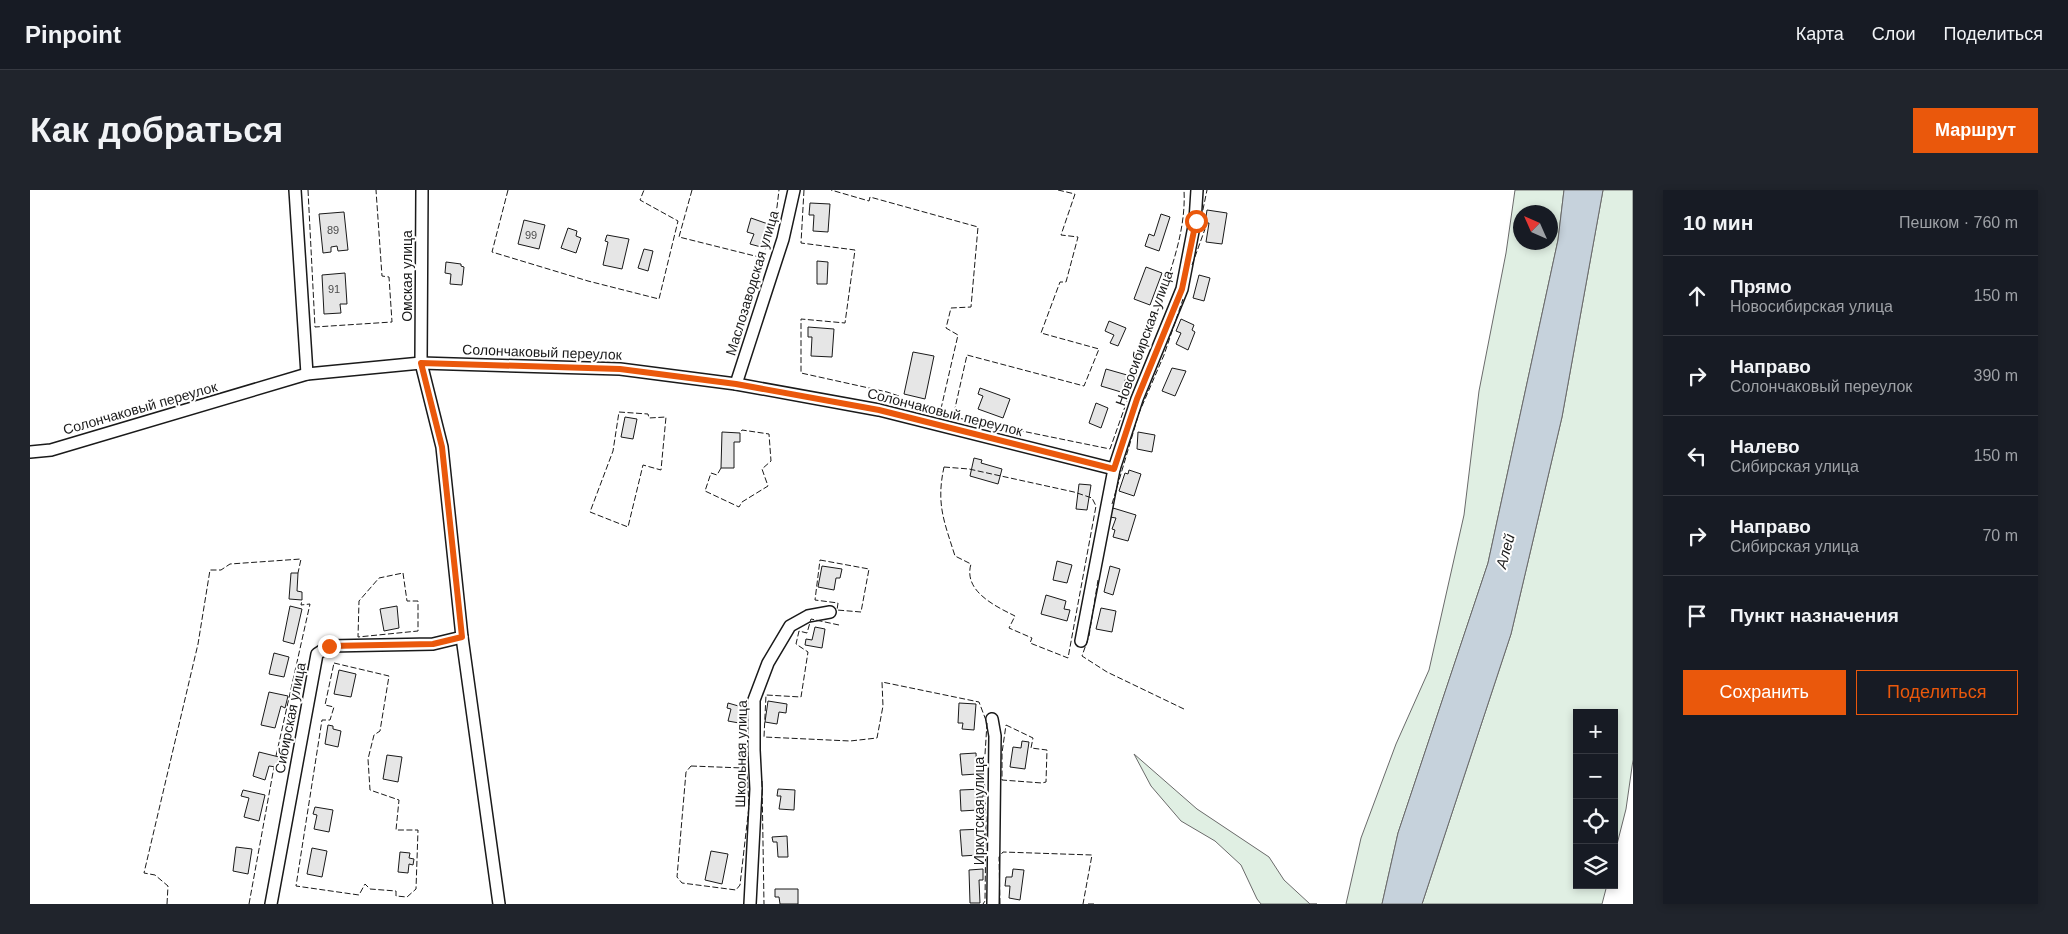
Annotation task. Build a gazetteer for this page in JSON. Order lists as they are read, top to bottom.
{
  "streets": {
    "street": [
      "Омская улица",
      "Маслозаводская улица",
      "Новосибирская улица",
      "Солончаковый переулок",
      "Сибирская улица",
      "Школьная улица",
      "Иркутская улица"
    ]
  },
  "crossings": [
    ["Омская улица", "Солончаковый переулок"],
    ["Маслозаводская улица", "Солончаковый переулок"],
    ["Новосибирская улица", "Солончаковый переулок"]
  ],
  "water": ["Алей"],
  "house_numbers": ["89", "99", "91"],
  "north": "top left",
  "page": {
    "header": "Pinpoint",
    "nav": ["Карта", "Слои", "Поделиться"],
    "buttons": [
      "Маршрут",
      ["Сохранить", "Поделиться"]
    ],
    "title": "Как добраться",
    "heading": ["10 мин", "Пешком · 760 m"],
    "list": [
      ["Прямо", "Новосибирская улица", "150 m"],
      ["Направо", "Солончаковый переулок", "390 m"],
      ["Налево", "Сибирская улица", "150 m"],
      ["Направо", "Сибирская улица", "70 m"],
      "Пункт назначения"
    ],
    "map_buttons": ["+", "−"]
  }
}
